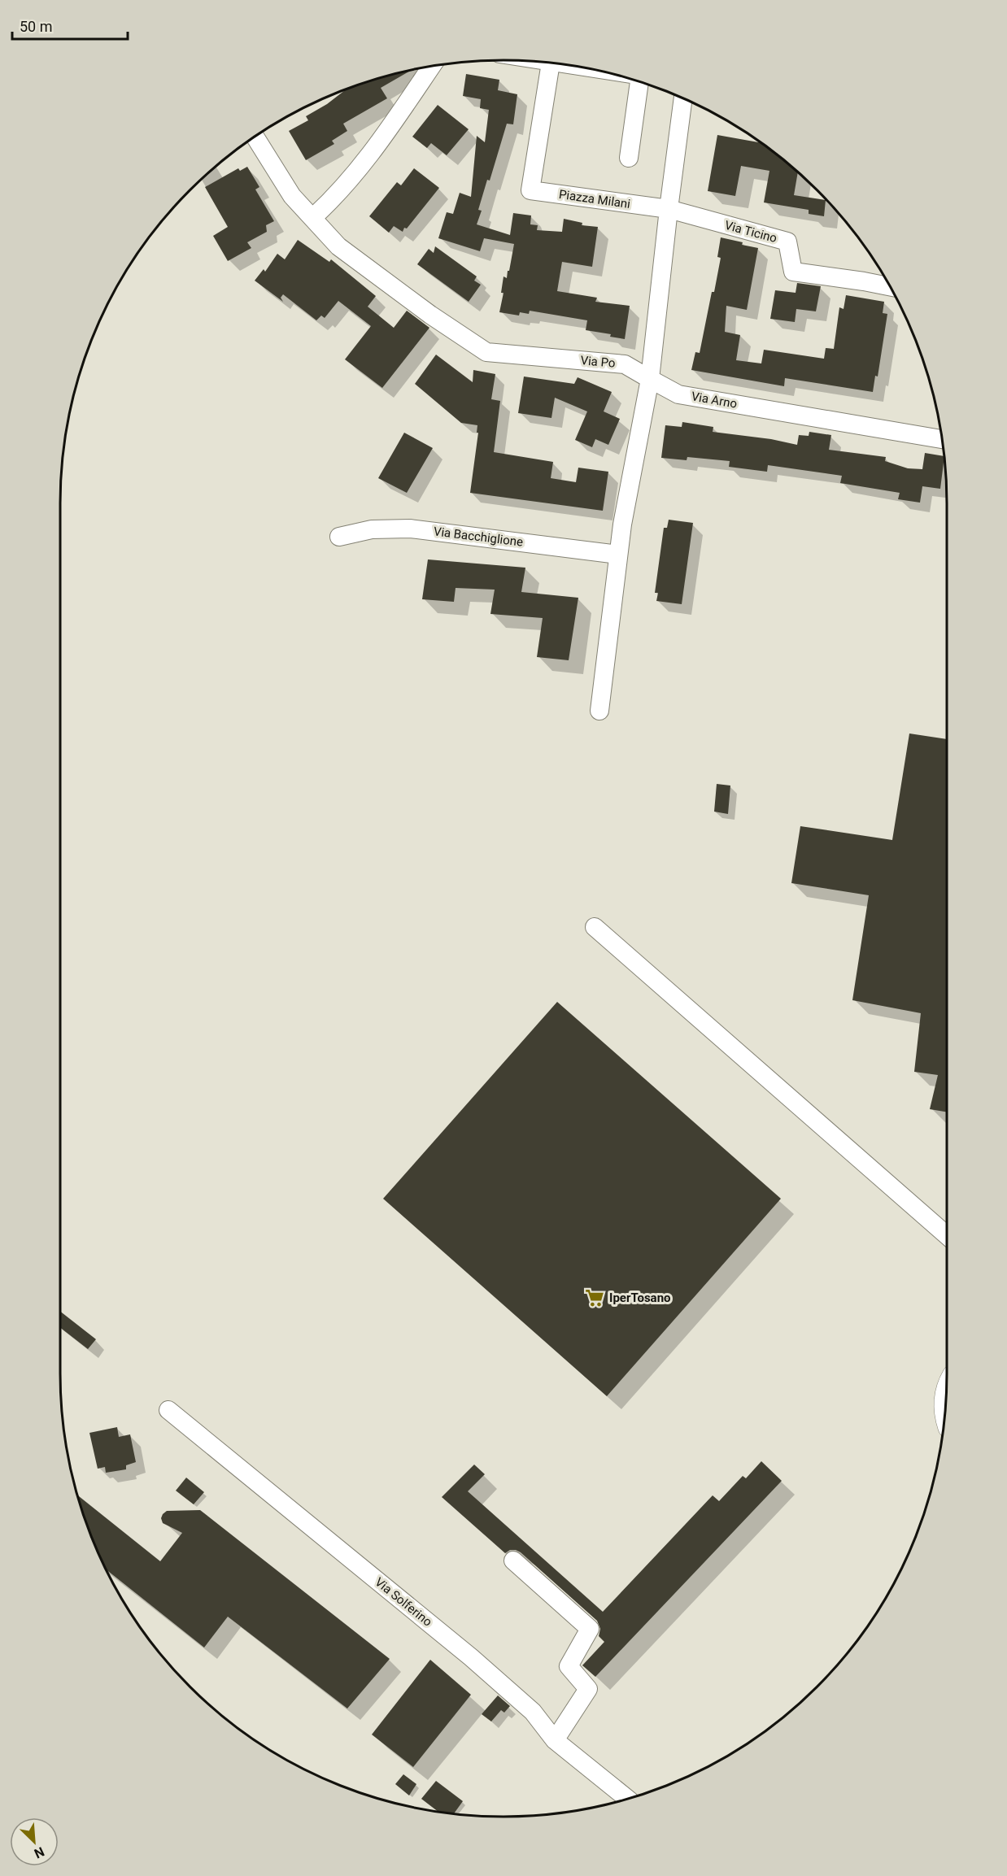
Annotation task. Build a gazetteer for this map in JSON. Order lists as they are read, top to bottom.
{
  "streets": {
    "street": [
      "Piazza Milani",
      "Via Ticino",
      "Via Po",
      "Via Arno",
      "Via Bacchiglione",
      "Via Solferino"
    ]
  },
  "crossings": [
    ["Piazza Milani", "Via Ticino"],
    ["Via Po", "Via Arno"]
  ],
  "places": {
    "supermarket": ["IperTosano"]
  },
  "scale_bar": "50 m",
  "north": "bottom right"
}
